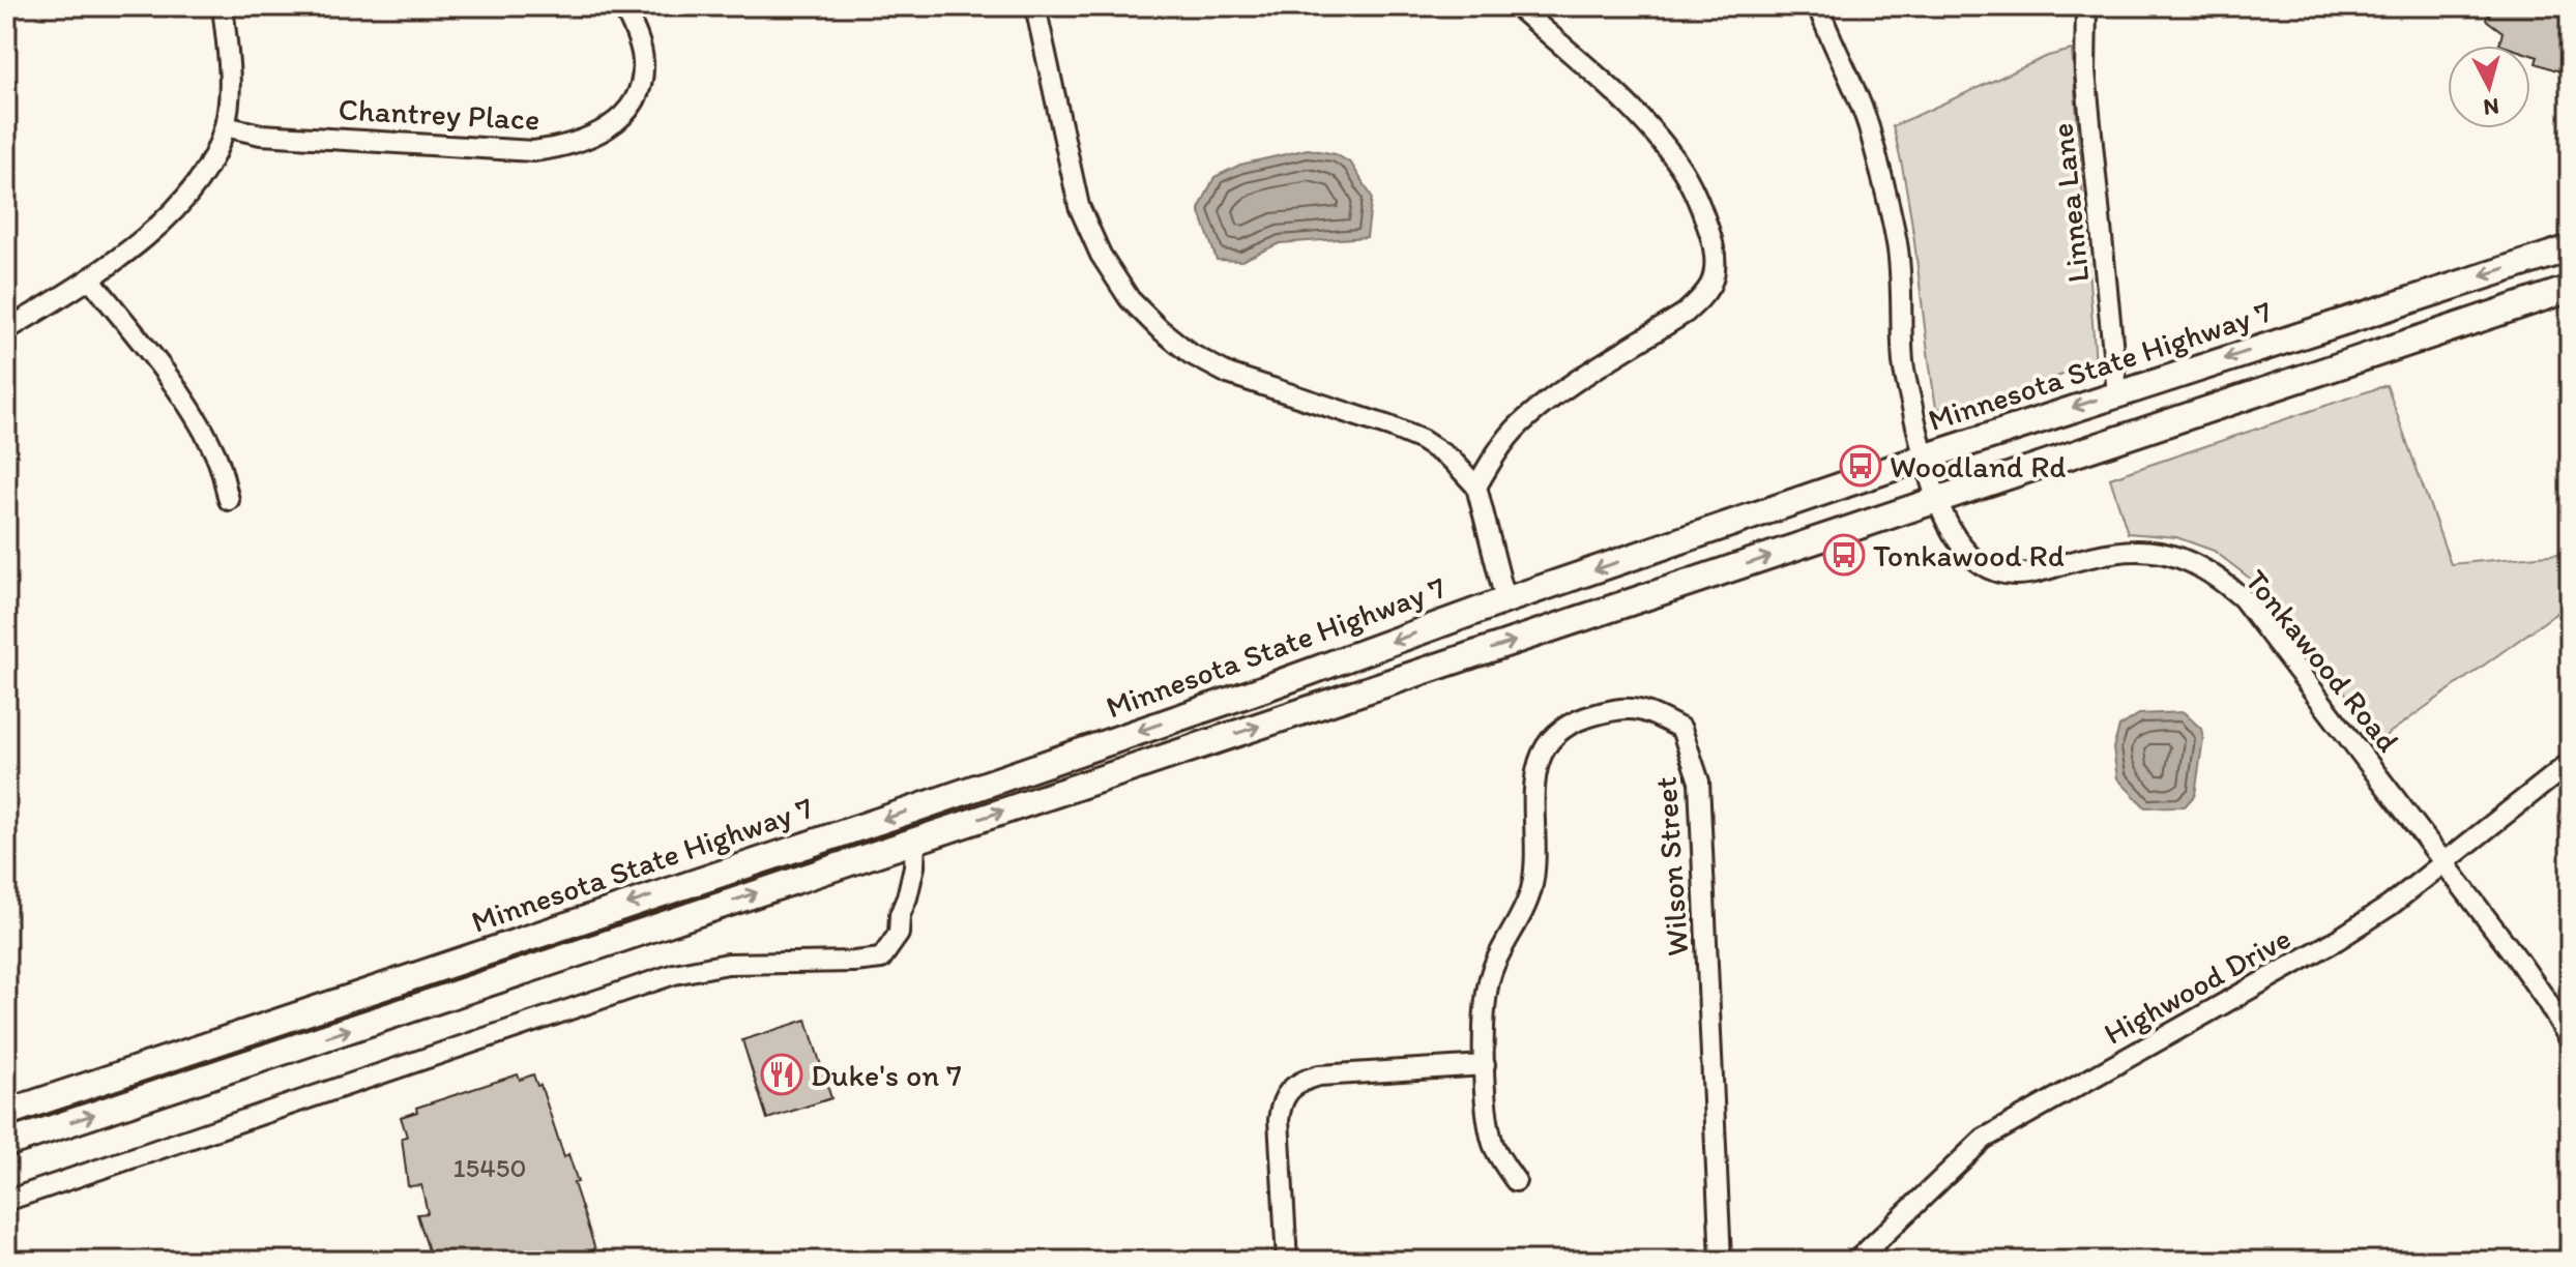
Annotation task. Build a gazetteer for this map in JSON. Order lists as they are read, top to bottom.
{
  "streets": {
    "main road": ["Minnesota State Highway 7"],
    "street": [
      "Chantrey Place",
      "Linnea Lane",
      "Tonkawood Road",
      "Wilson Street",
      "Highwood Drive"
    ]
  },
  "crossings": [
    ["Linnea Lane", "Minnesota State Highway 7"],
    ["Minnesota State Highway 7", "Tonkawood Road"],
    ["Tonkawood Road", "Highwood Drive"]
  ],
  "places": {
    "bus stop": ["Woodland Rd", "Tonkawood Rd"],
    "restaurant": ["Duke's on 7"]
  },
  "house_numbers": ["15450"],
  "north": "bottom"
}
